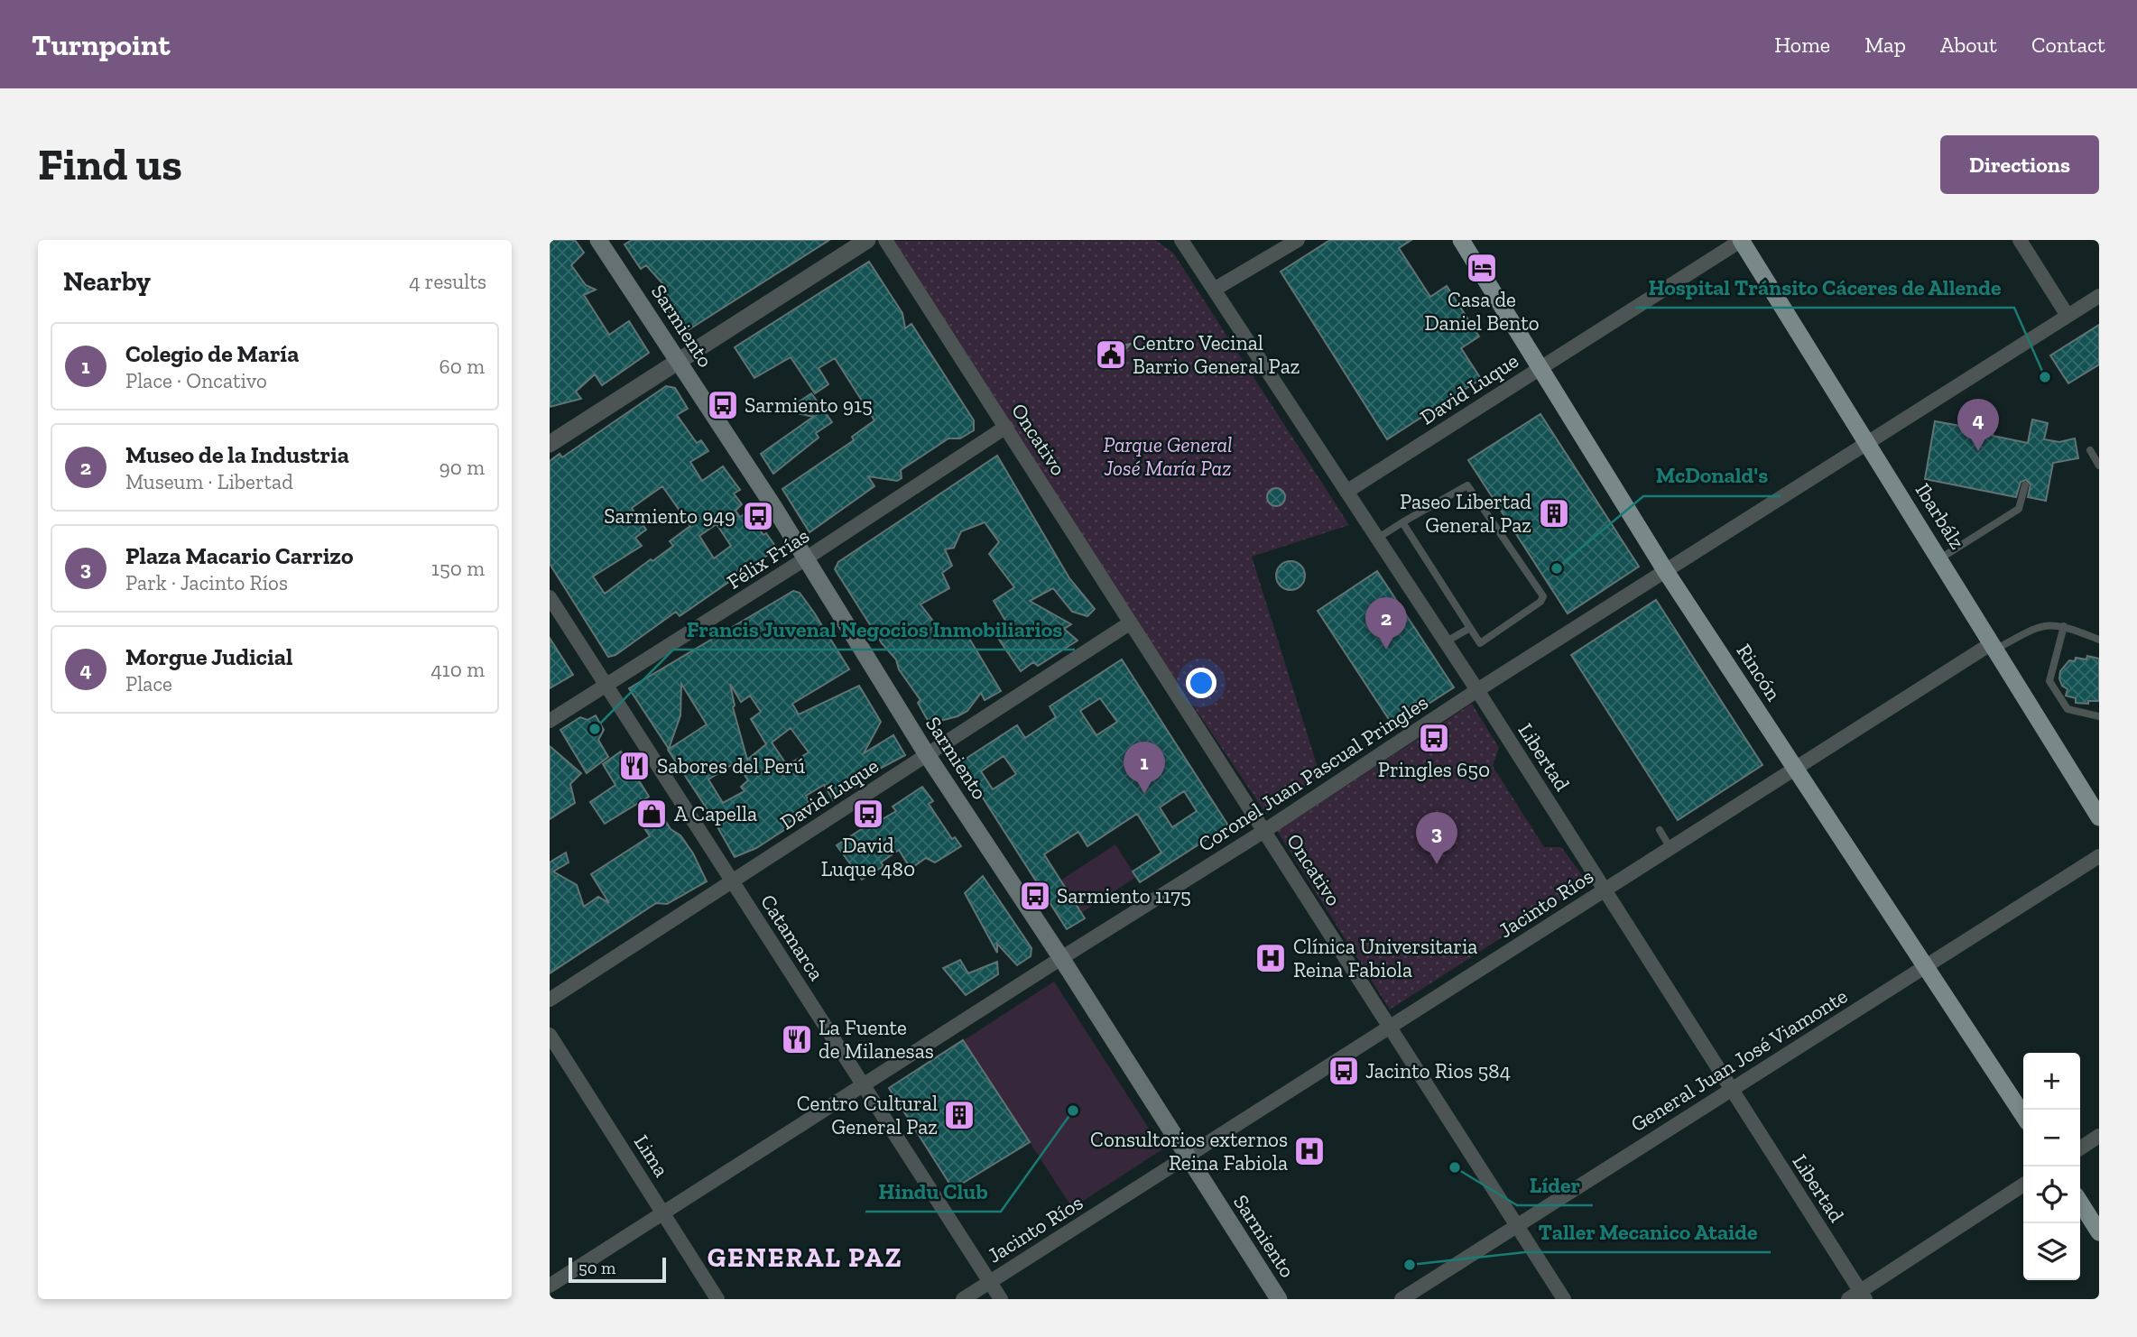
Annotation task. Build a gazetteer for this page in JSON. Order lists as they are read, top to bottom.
{
  "streets": {
    "main road": ["Sarmiento", "Ibarbálz", "Rincón"],
    "street": [
      "David Luque",
      "Oncativo",
      "Félix Frías",
      "Libertad",
      "Coronel Juan Pascual Pringles",
      "Jacinto Ríos",
      "Catamarca",
      "General Juan José Viamonte",
      "Lima"
    ]
  },
  "crossings": [
    ["Sarmiento", "David Luque"],
    ["Sarmiento", "Félix Frías"],
    ["Sarmiento", "Coronel Juan Pascual Pringles"],
    ["Sarmiento", "Jacinto Ríos"],
    ["David Luque", "Oncativo"],
    ["David Luque", "Ibarbálz"],
    ["David Luque", "Rincón"],
    ["David Luque", "Libertad"],
    ["David Luque", "Catamarca"],
    ["Oncativo", "Félix Frías"],
    ["Oncativo", "Coronel Juan Pascual Pringles"],
    ["Oncativo", "Jacinto Ríos"],
    ["Oncativo", "General Juan José Viamonte"],
    ["Ibarbálz", "Coronel Juan Pascual Pringles"],
    ["Ibarbálz", "Jacinto Ríos"],
    ["Félix Frías", "Catamarca"],
    ["Rincón", "Coronel Juan Pascual Pringles"],
    ["Rincón", "Jacinto Ríos"],
    ["Rincón", "General Juan José Viamonte"],
    ["Libertad", "Coronel Juan Pascual Pringles"],
    ["Libertad", "Jacinto Ríos"],
    ["Libertad", "General Juan José Viamonte"],
    ["Coronel Juan Pascual Pringles", "Catamarca"],
    ["Coronel Juan Pascual Pringles", "Lima"],
    ["Jacinto Ríos", "Catamarca"]
  ],
  "districts": ["GENERAL PAZ"],
  "parks": ["Parque General José María Paz"],
  "places": {
    "hotel": ["Casa de Daniel Bento"],
    "public building": ["Centro Vecinal Barrio General Paz"],
    "other": [
      "Hospital Tránsito Cáceres de Allende",
      "McDonald's",
      "Francis Juvenal Negocios Inmobiliarios",
      "Hindu Club",
      "Líder",
      "Taller Mecanico Ataide"
    ],
    "bus stop": [
      "Sarmiento 915",
      "Sarmiento 949",
      "Pringles 650",
      "David Luque 480",
      "Sarmiento 1175",
      "Jacinto Rios 584"
    ],
    "building": ["Paseo Libertad General Paz", "Centro Cultural General Paz"],
    "restaurant": ["Sabores del Perú", "La Fuente de Milanesas"],
    "shop": ["A Capella"],
    "hospital": ["Clínica Universitaria Reina Fabiola", "Consultorios externos Reina Fabiola"]
  },
  "scale_bar": "50 m",
  "page": {
    "header": "Turnpoint",
    "nav": [
      "Home",
      "Map",
      "About",
      "Contact"
    ],
    "buttons": "Directions",
    "title": "Find us",
    "heading": ["Nearby", "4 results"],
    "list": [
      {
        "mark": "1",
        "name": "Colegio de María",
        "note": "Place · Oncativo",
        "value": "60 m"
      },
      {
        "mark": "2",
        "name": "Museo de la Industria",
        "note": "Museum · Libertad",
        "value": "90 m"
      },
      {
        "mark": "3",
        "name": "Plaza Macario Carrizo",
        "note": "Park · Jacinto Ríos",
        "value": "150 m"
      },
      {
        "mark": "4",
        "name": "Morgue Judicial",
        "note": "Place",
        "value": "410 m"
      }
    ],
    "pins": [
      "4",
      "2",
      "1",
      "3"
    ],
    "map_buttons": ["+", "−"],
    "scale": "50 m"
  }
}
